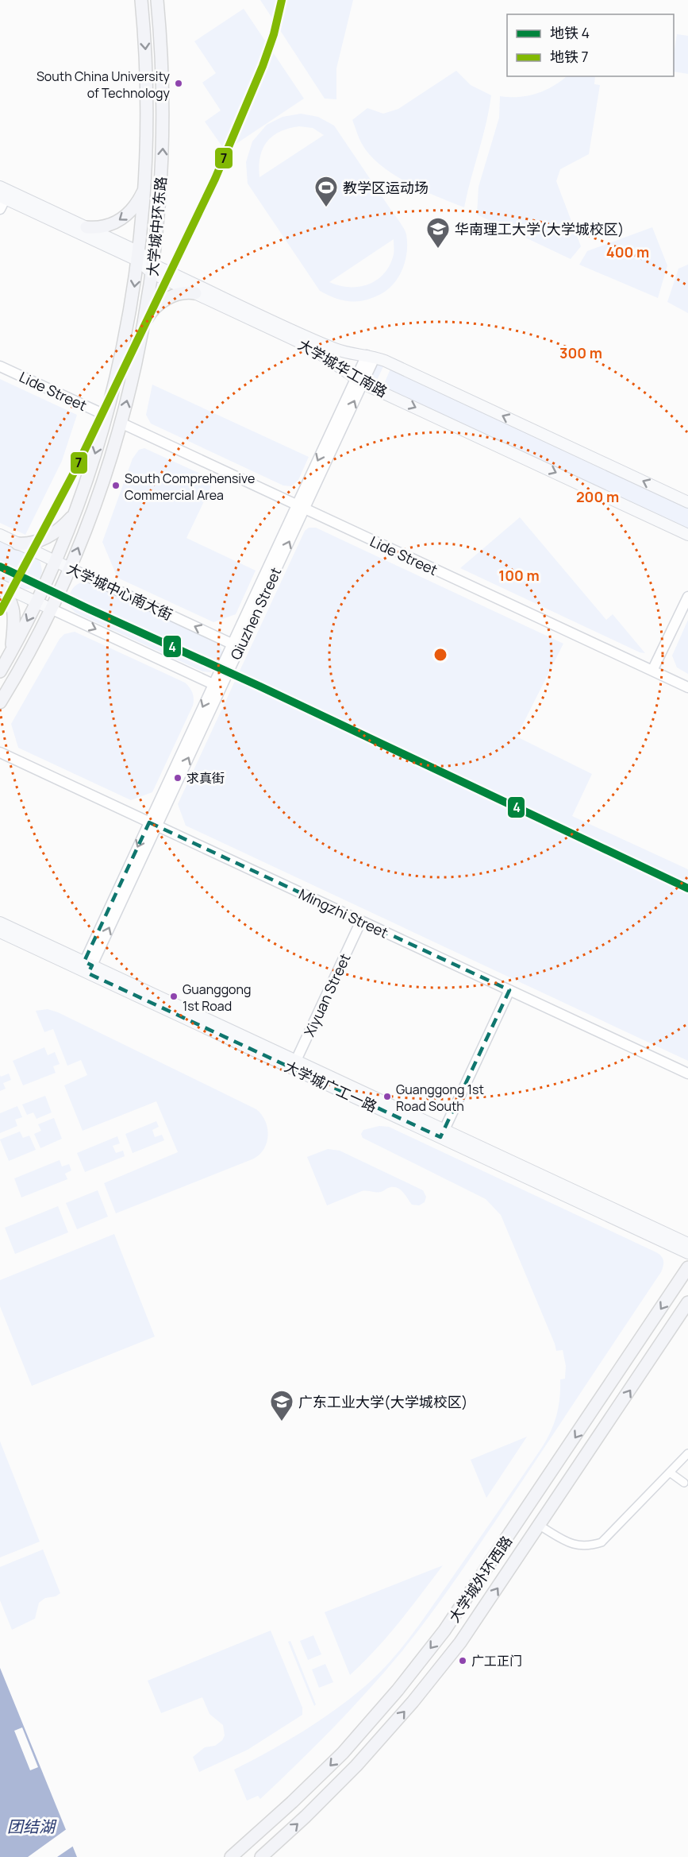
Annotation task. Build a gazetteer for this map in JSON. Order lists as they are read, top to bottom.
{
  "streets": {
    "main road": [
      "大学城中环东路",
      "大学城华工南路",
      "大学城中心南大街",
      "大学城广工一路",
      "大学城外环西路"
    ],
    "street": [
      "Lide Street",
      "Qiuzhen Street",
      "Mingzhi Street",
      "Xiyuan Street"
    ]
  },
  "crossings": [
    ["大学城中环东路", "大学城华工南路"],
    ["大学城中环东路", "Lide Street"],
    ["大学城中环东路", "大学城中心南大街"],
    ["大学城华工南路", "Qiuzhen Street"],
    ["Lide Street", "Qiuzhen Street"],
    ["大学城中心南大街", "Qiuzhen Street"],
    ["Qiuzhen Street", "Mingzhi Street"],
    ["Qiuzhen Street", "大学城广工一路"],
    ["Mingzhi Street", "Xiyuan Street"],
    ["Xiyuan Street", "大学城广工一路"]
  ],
  "one_way": ["大学城中心南大街"],
  "water": ["团结湖"],
  "places": {
    "other": [
      "South China University of Technology",
      "South Comprehensive Commercial Area",
      "求真街",
      "Guanggong 1st Road",
      "Guanggong 1st Road South",
      "广工正门"
    ],
    "sports": ["教学区运动场"],
    "school or university": ["华南理工大学(大学城校区)", "广东工业大学(大学城校区)"]
  },
  "lines": ["metro line 7", "metro line 4"],
  "legend": ["地铁 4", "地铁 7"],
  "rings": [
    "400 m",
    "300 m",
    "200 m",
    "100 m"
  ]
}
